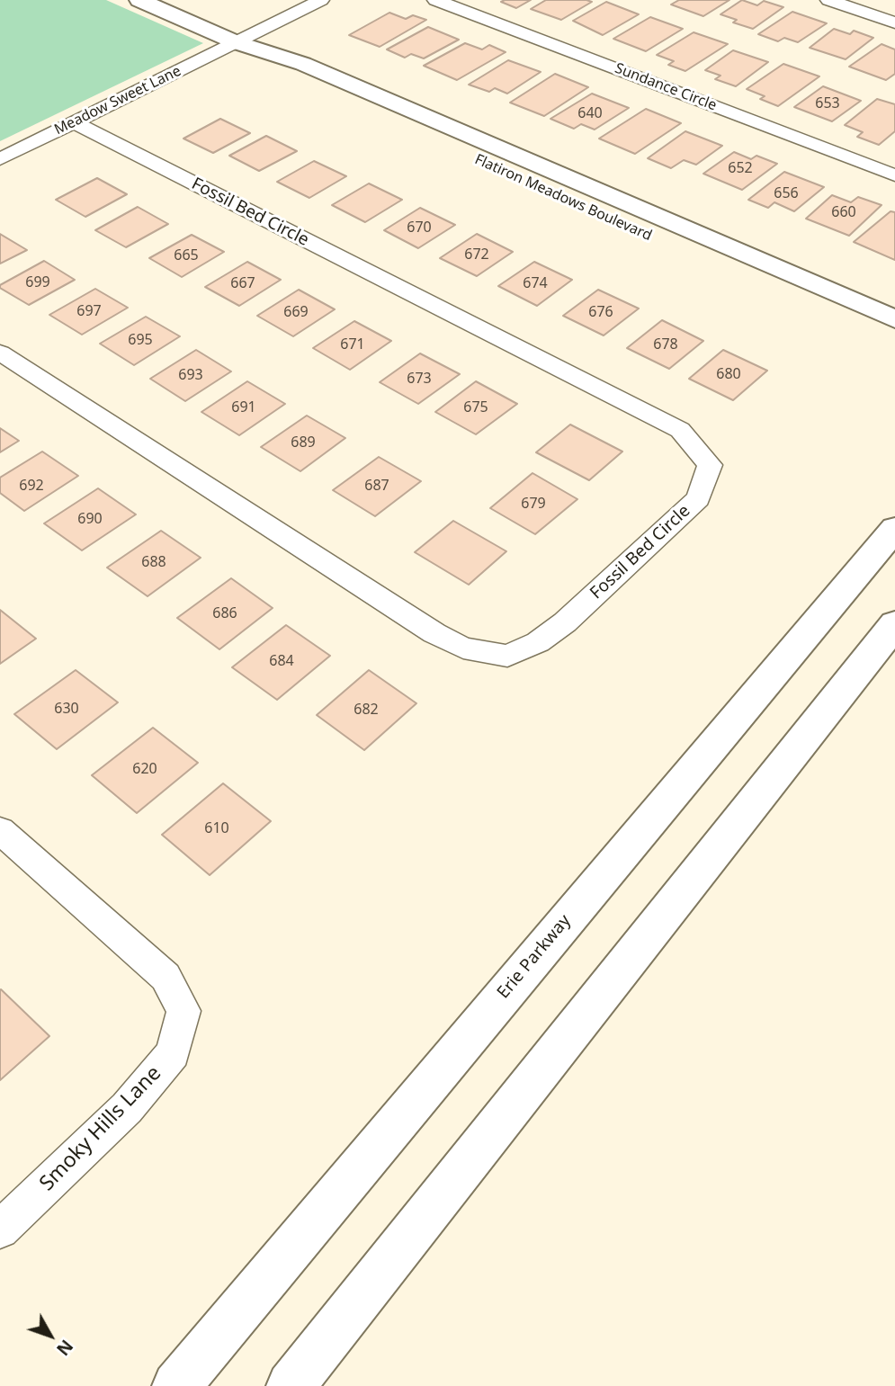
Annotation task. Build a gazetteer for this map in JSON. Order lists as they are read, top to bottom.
{
  "streets": {
    "main road": ["Flatiron Meadows Boulevard", "Erie Parkway"],
    "street": [
      "Sundance Circle",
      "Meadow Sweet Lane",
      "Fossil Bed Circle",
      "Smoky Hills Lane"
    ]
  },
  "crossings": [
    ["Meadow Sweet Lane", "Flatiron Meadows Boulevard"],
    ["Meadow Sweet Lane", "Fossil Bed Circle"]
  ],
  "house_numbers": [
    "653",
    "640",
    "652",
    "656",
    "660",
    "670",
    "672",
    "665",
    "699",
    "667",
    "674",
    "697",
    "669",
    "676",
    "695",
    "671",
    "678",
    "680",
    "693",
    "673",
    "691",
    "675",
    "689",
    "692",
    "687",
    "679",
    "690",
    "688",
    "686",
    "684",
    "630",
    "682",
    "620",
    "610"
  ],
  "north": "bottom right"
}
